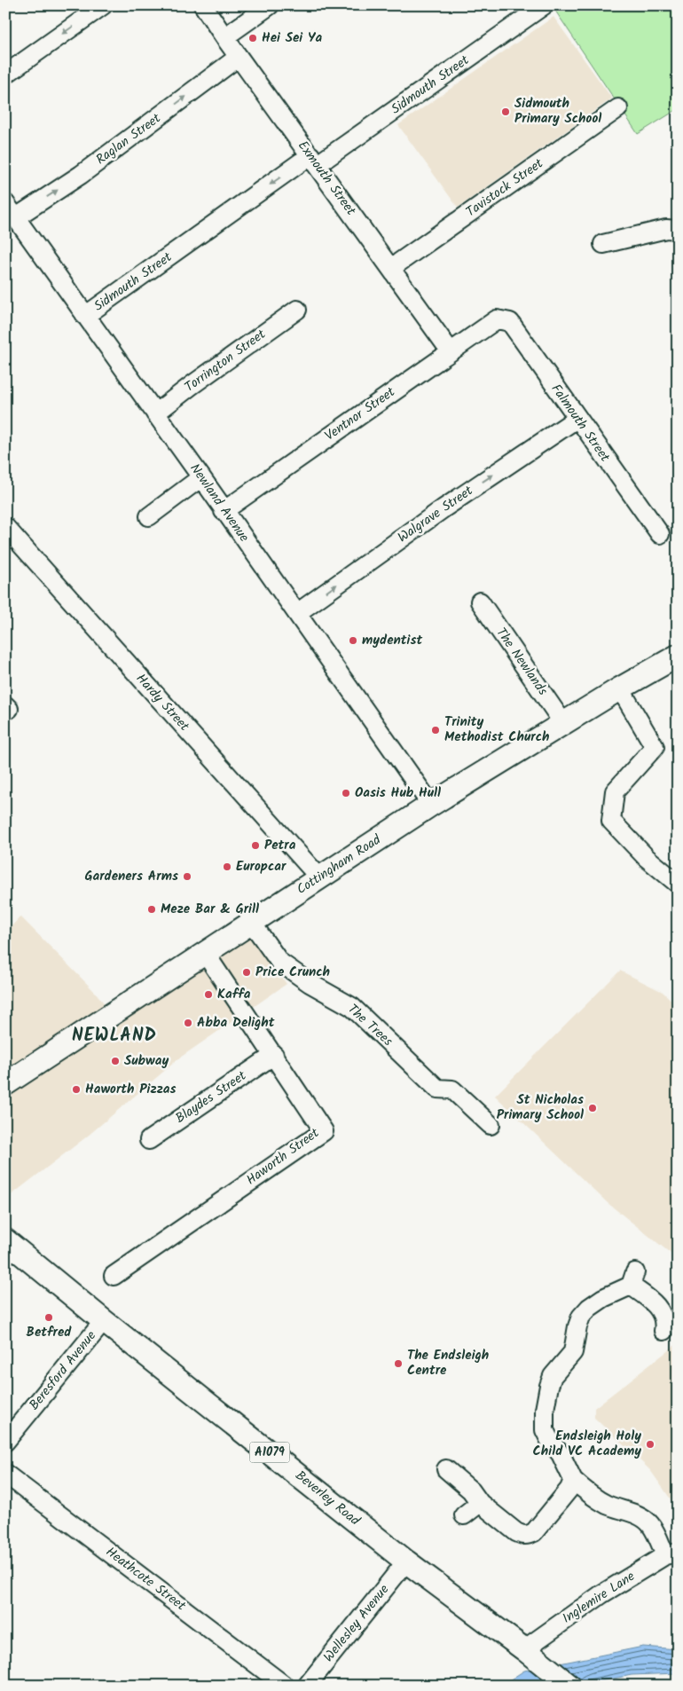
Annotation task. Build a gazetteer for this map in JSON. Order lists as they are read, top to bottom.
{
  "streets": {
    "main road": ["Cottingham Road", "A1079", "Beverley Road"],
    "street": [
      "Sidmouth Street",
      "Raglan Street",
      "Exmouth Street",
      "Tavistock Street",
      "Torrington Street",
      "Ventnor Street",
      "Falmouth Street",
      "Newland Avenue",
      "Walgrave Street",
      "The Newlands",
      "Hardy Street",
      "The Trees",
      "Blaydes Street",
      "Haworth Street",
      "Beresford Avenue",
      "Heathcote Street",
      "Inglemire Lane",
      "Wellesley Avenue"
    ]
  },
  "crossings": [
    ["Sidmouth Street", "Exmouth Street"],
    ["Sidmouth Street", "Newland Avenue"],
    ["Raglan Street", "Exmouth Street"],
    ["Raglan Street", "Newland Avenue"],
    ["Exmouth Street", "Tavistock Street"],
    ["Exmouth Street", "Ventnor Street"],
    ["Torrington Street", "Newland Avenue"],
    ["Ventnor Street", "Falmouth Street"],
    ["Ventnor Street", "Newland Avenue"],
    ["Falmouth Street", "Walgrave Street"],
    ["Newland Avenue", "Walgrave Street"],
    ["Newland Avenue", "Cottingham Road"],
    ["The Newlands", "Cottingham Road"],
    ["Hardy Street", "Cottingham Road"],
    ["Cottingham Road", "The Trees"],
    ["Cottingham Road", "Haworth Street"],
    ["Blaydes Street", "Haworth Street"],
    ["Beresford Avenue", "Beverley Road"],
    ["Beverley Road", "Inglemire Lane"],
    ["Beverley Road", "Wellesley Avenue"]
  ],
  "one_way": ["Sidmouth Street", "Walgrave Street"],
  "districts": ["NEWLAND"],
  "places": [
    "Hei Sei Ya",
    "Sidmouth Primary School",
    "mydentist",
    "Trinity Methodist Church",
    "Oasis Hub Hull",
    "Petra",
    "Europcar",
    "Gardeners Arms",
    "Meze Bar & Grill",
    "Price Crunch",
    "Kaffa",
    "Abba Delight",
    "Subway",
    "Haworth Pizzas",
    "St Nicholas Primary School",
    "Betfred",
    "The Endsleigh Centre",
    "Endsleigh Holy Child VC Academy"
  ]
}
